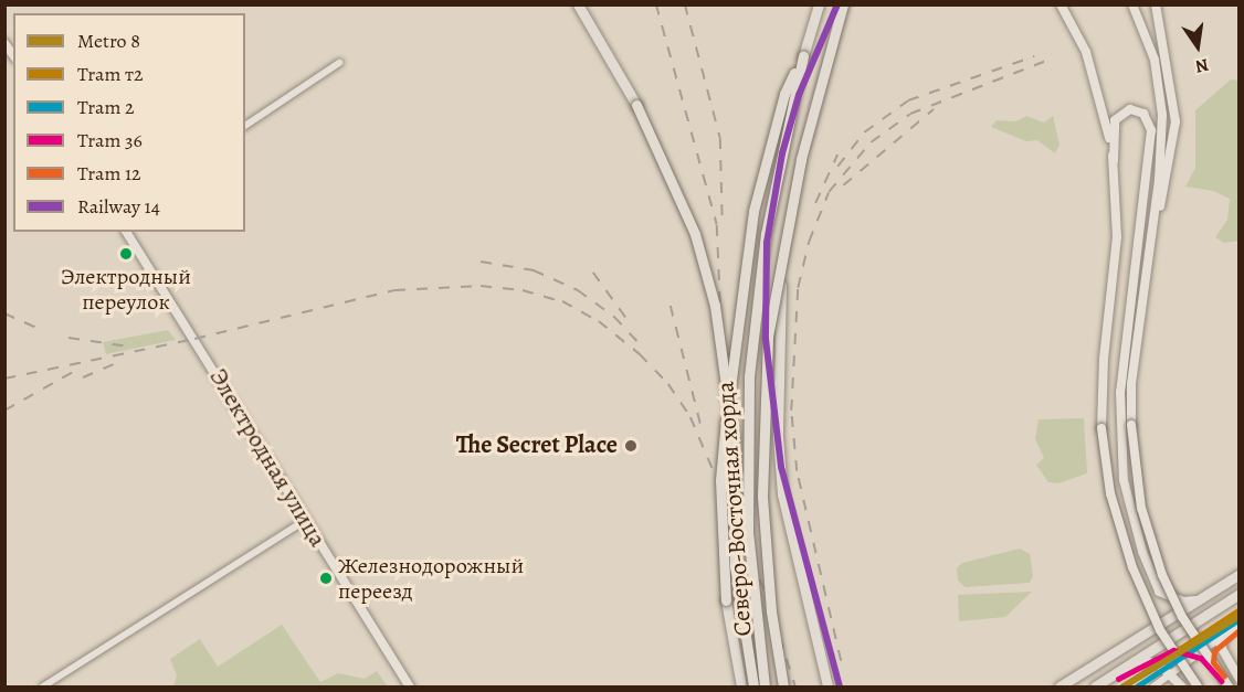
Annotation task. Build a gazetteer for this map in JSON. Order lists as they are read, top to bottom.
{
  "streets": {
    "main road": ["Северо-Восточная хорда"],
    "street": ["Электродная улица"]
  },
  "places": ["Электродный переулок", "The Secret Place", "Железнодорожный переезд"],
  "lines": [
    "rail line 14",
    "tram line т2",
    "metro line 8",
    "tram line 2",
    "tram line 12",
    "tram line 36"
  ],
  "legend": [
    "Metro 8",
    "Tram т2",
    "Tram 2",
    "Tram 36",
    "Tram 12",
    "Railway 14"
  ],
  "north": "bottom"
}
